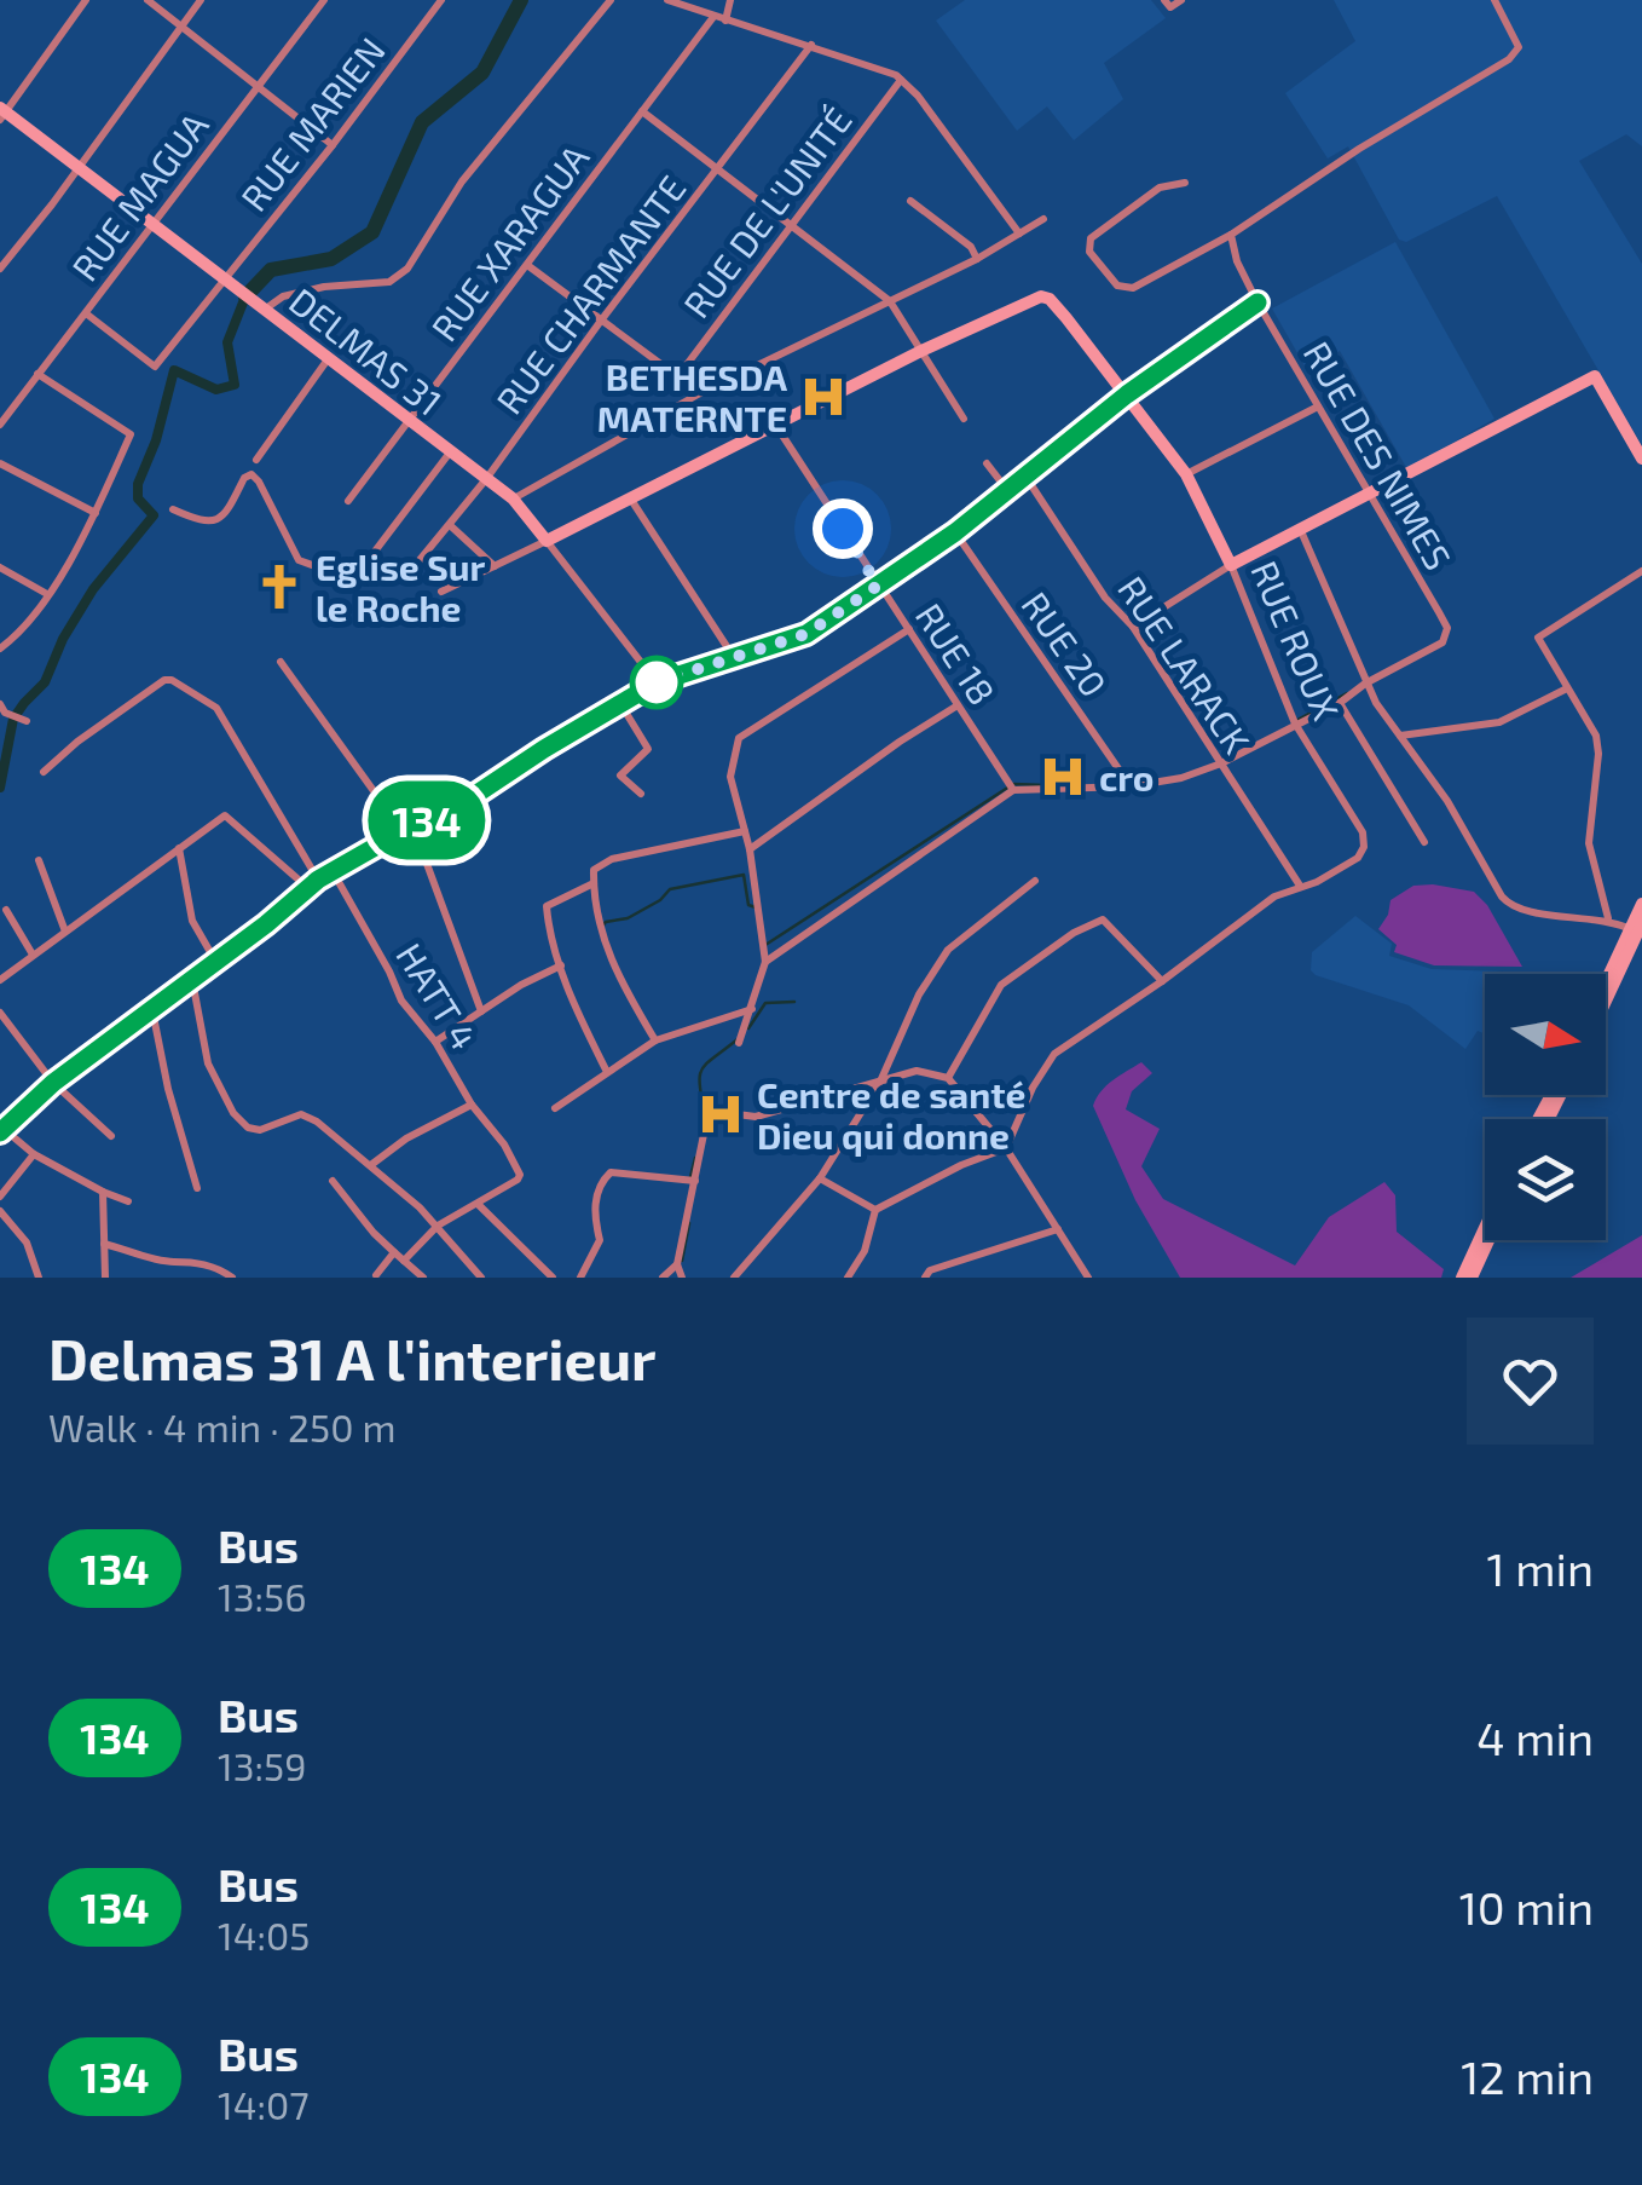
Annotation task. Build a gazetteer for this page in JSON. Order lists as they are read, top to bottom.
{
  "streets": {
    "street": [
      "RUE MARIEN",
      "RUE MAGUA",
      "RUE DE L'UNITÉ",
      "RUE XARAGUA",
      "RUE CHARMANTE",
      "DELMAS 31",
      "RUE DES NIMES",
      "RUE ROUX",
      "RUE 20",
      "RUE 18",
      "RUE LARACK",
      "HATT 4"
    ]
  },
  "crossings": [
    ["RUE MARIEN", "RUE MAGUA"],
    ["RUE MARIEN", "DELMAS 31"],
    ["RUE MAGUA", "DELMAS 31"],
    ["RUE XARAGUA", "DELMAS 31"],
    ["RUE CHARMANTE", "DELMAS 31"],
    ["RUE DES NIMES", "RUE ROUX"],
    ["RUE DES NIMES", "RUE 20"],
    ["RUE DES NIMES", "RUE 18"],
    ["RUE DES NIMES", "RUE LARACK"],
    ["RUE ROUX", "RUE LARACK"]
  ],
  "places": {
    "hospital": ["BETHESDA MATERNTE", "cro", "Centre de santé Dieu qui donne"],
    "church": ["Eglise Sur le Roche"]
  },
  "lines": ["bus line 134"],
  "north": "right",
  "page": {
    "on_map": "134",
    "heading": ["Delmas 31 A l'interieur", "Walk · 4 min · 250 m"],
    "list": [
      {
        "mark": "134",
        "name": "Bus",
        "note": "13:56",
        "value": "1 min"
      },
      {
        "mark": "134",
        "name": "Bus",
        "note": "13:59",
        "value": "4 min"
      },
      {
        "mark": "134",
        "name": "Bus",
        "note": "14:05",
        "value": "10 min"
      },
      {
        "mark": "134",
        "name": "Bus",
        "note": "14:07",
        "value": "12 min"
      }
    ]
  }
}
